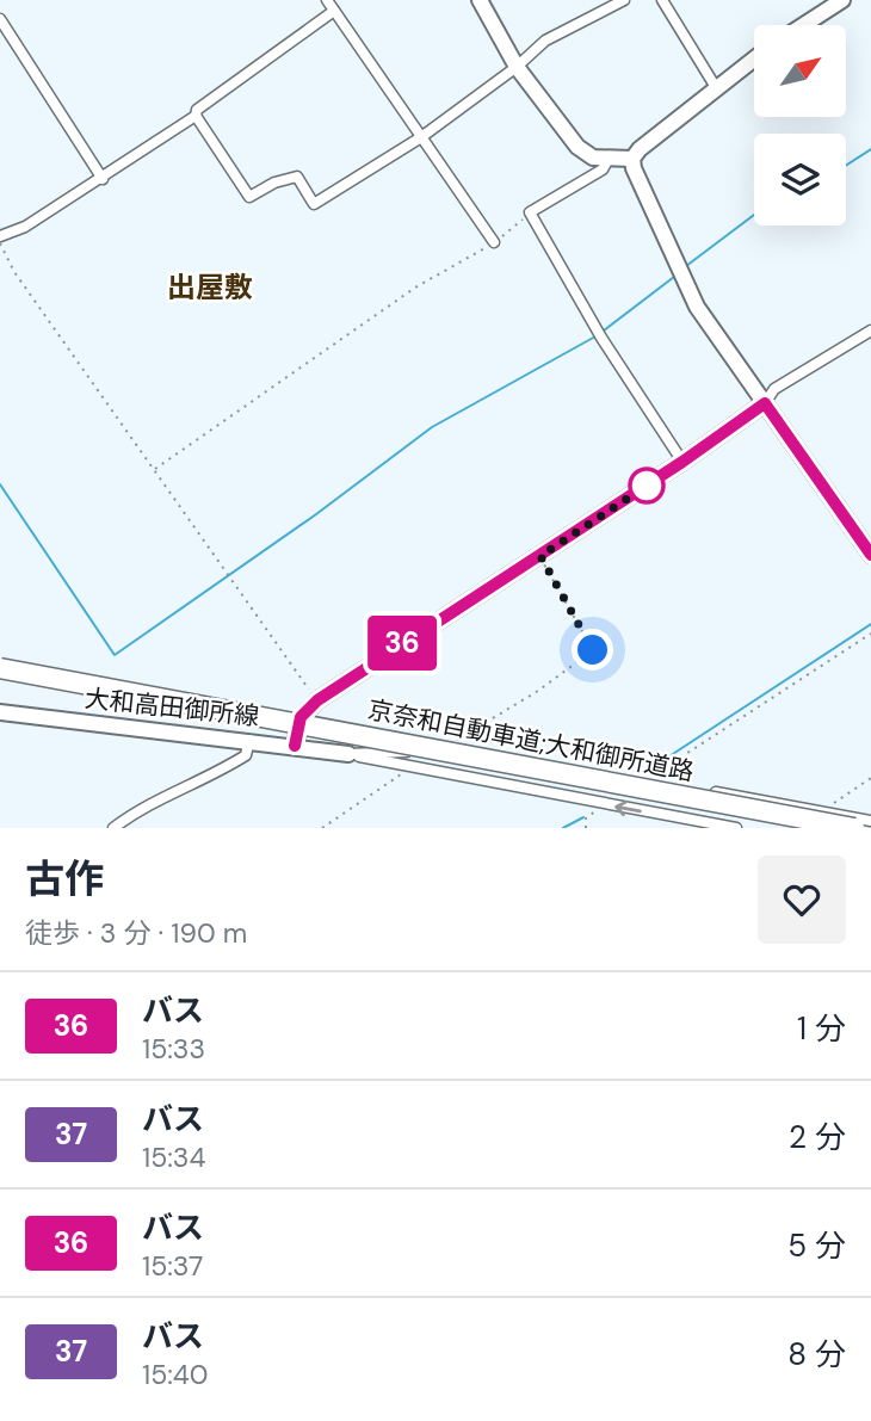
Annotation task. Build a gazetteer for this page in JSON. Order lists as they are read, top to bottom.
{
  "streets": {
    "highway": ["京奈和自動車道;大和御所道路"],
    "main road": ["大和高田御所線"]
  },
  "districts": ["出屋敷"],
  "lines": ["bus line 36"],
  "north": "top right",
  "page": {
    "on_map": "36",
    "heading": ["古作", "徒歩 · 3 分 · 190 m"],
    "list": [
      {
        "mark": "36",
        "name": "バス",
        "note": "15:33",
        "value": "1 分"
      },
      {
        "mark": "37",
        "name": "バス",
        "note": "15:34",
        "value": "2 分"
      },
      {
        "mark": "36",
        "name": "バス",
        "note": "15:37",
        "value": "5 分"
      },
      {
        "mark": "37",
        "name": "バス",
        "note": "15:40",
        "value": "8 分"
      }
    ]
  }
}
